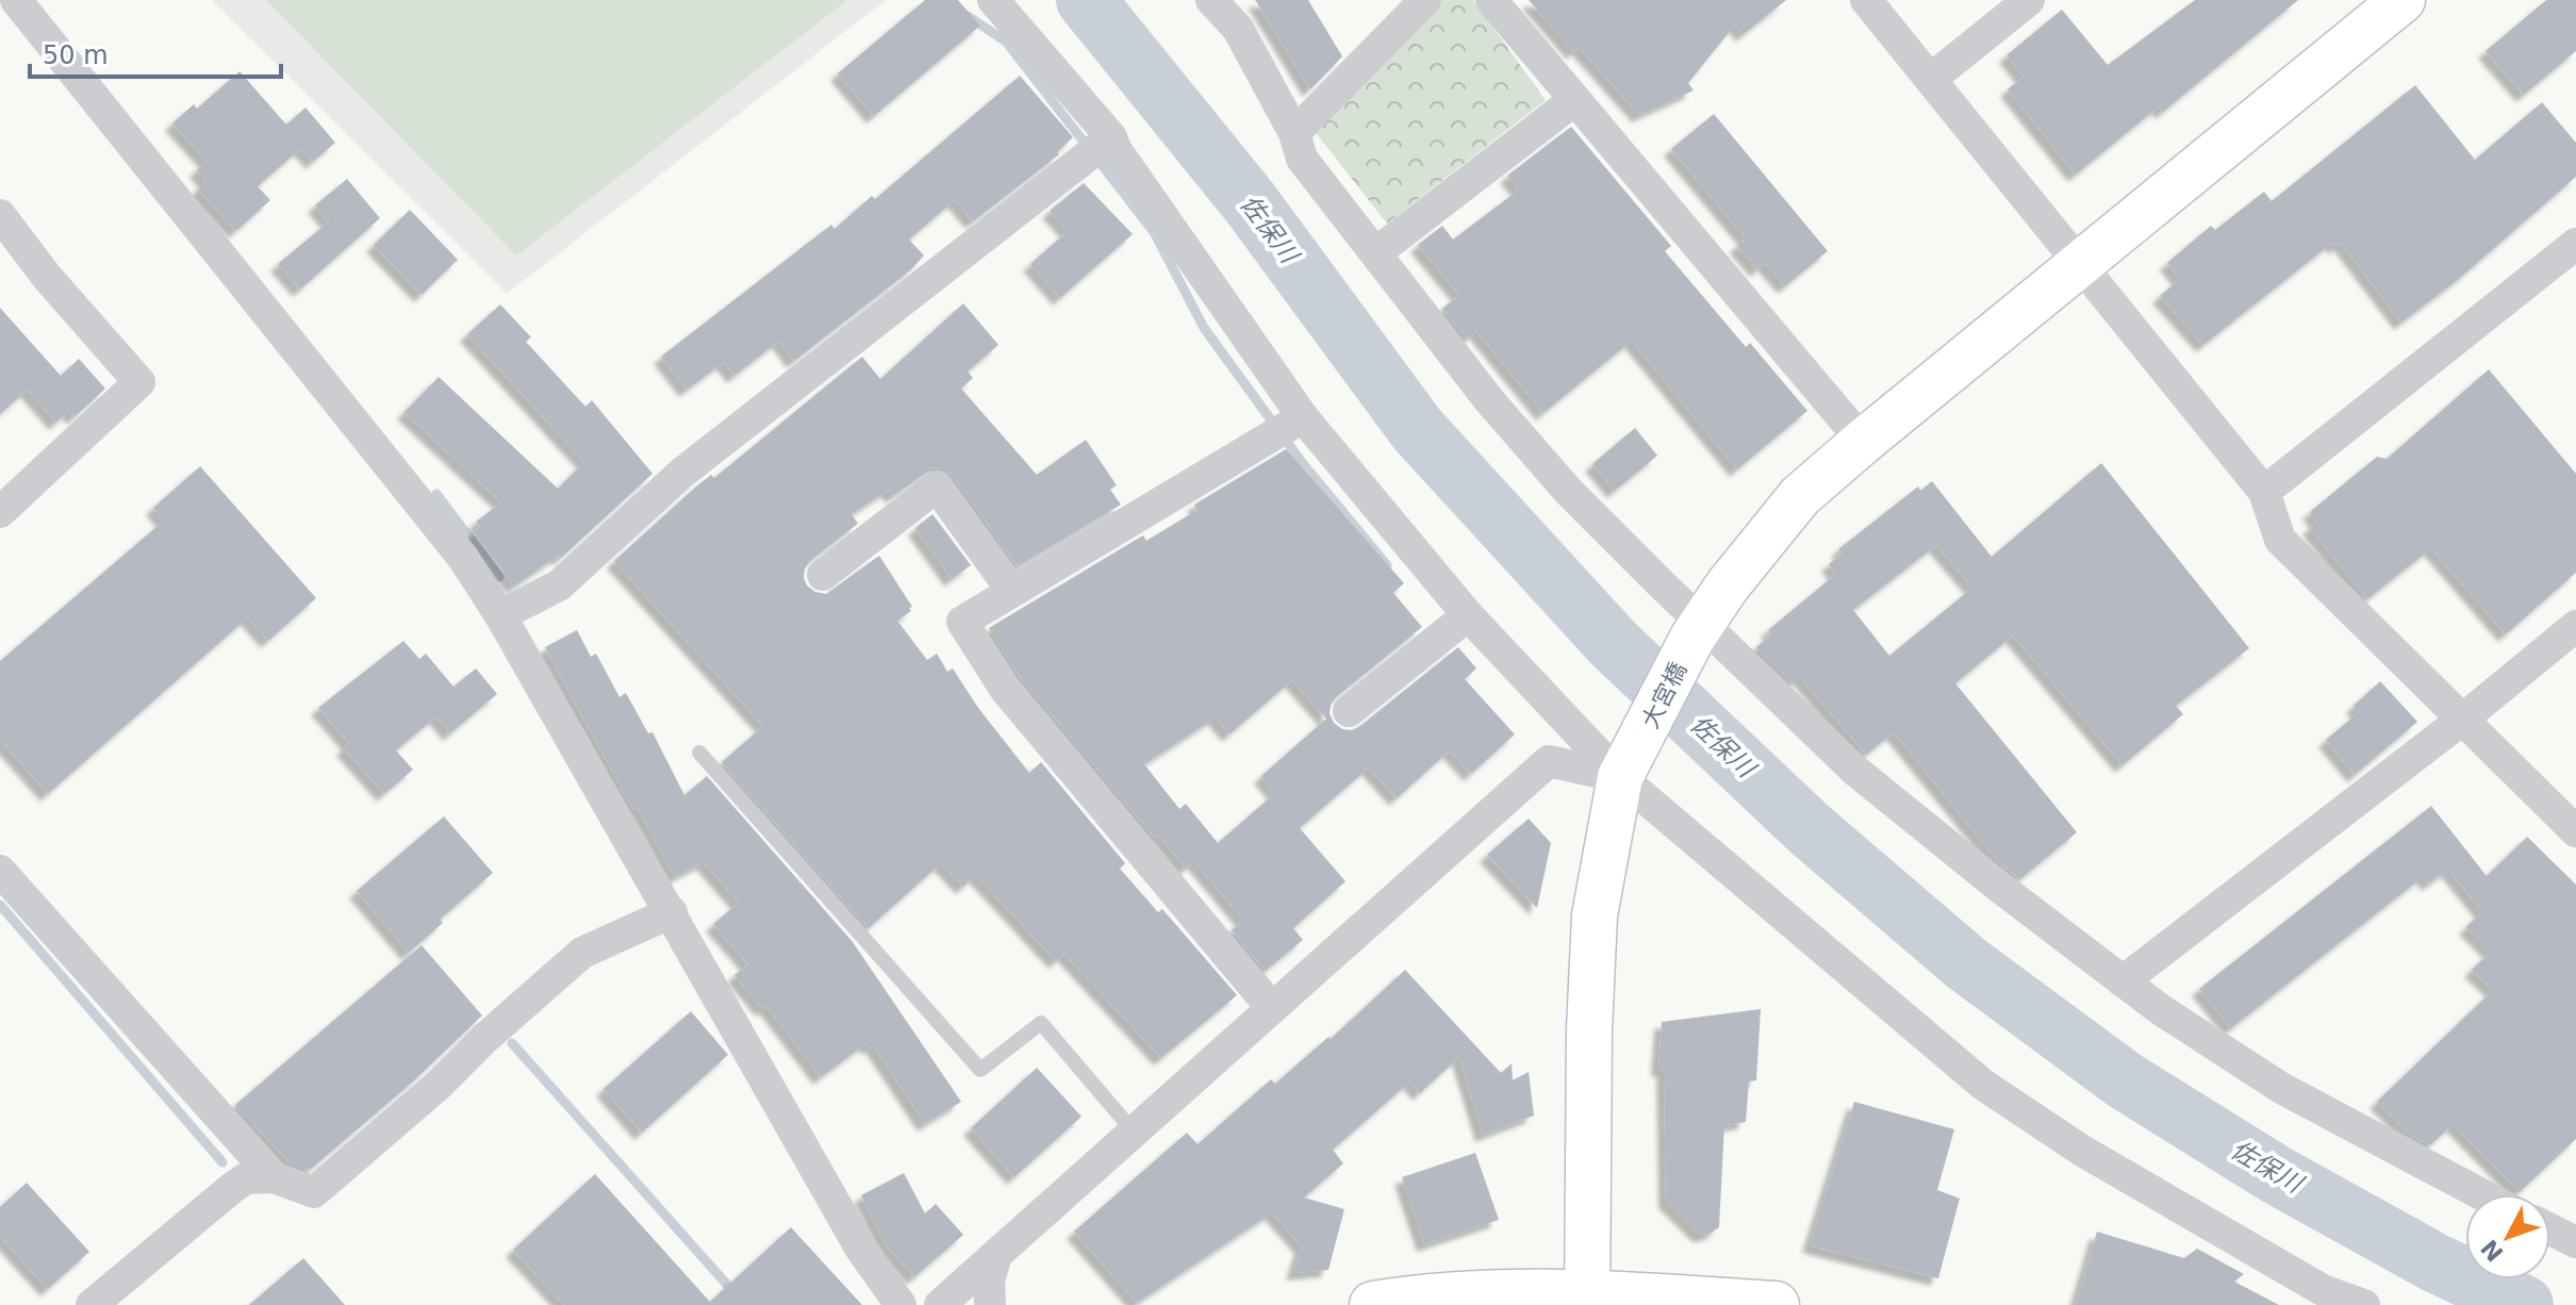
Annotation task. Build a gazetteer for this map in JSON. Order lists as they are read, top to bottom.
{
  "streets": {
    "street": ["大宮橋"]
  },
  "water": ["佐保川"],
  "scale_bar": "50 m",
  "north": "bottom left"
}
